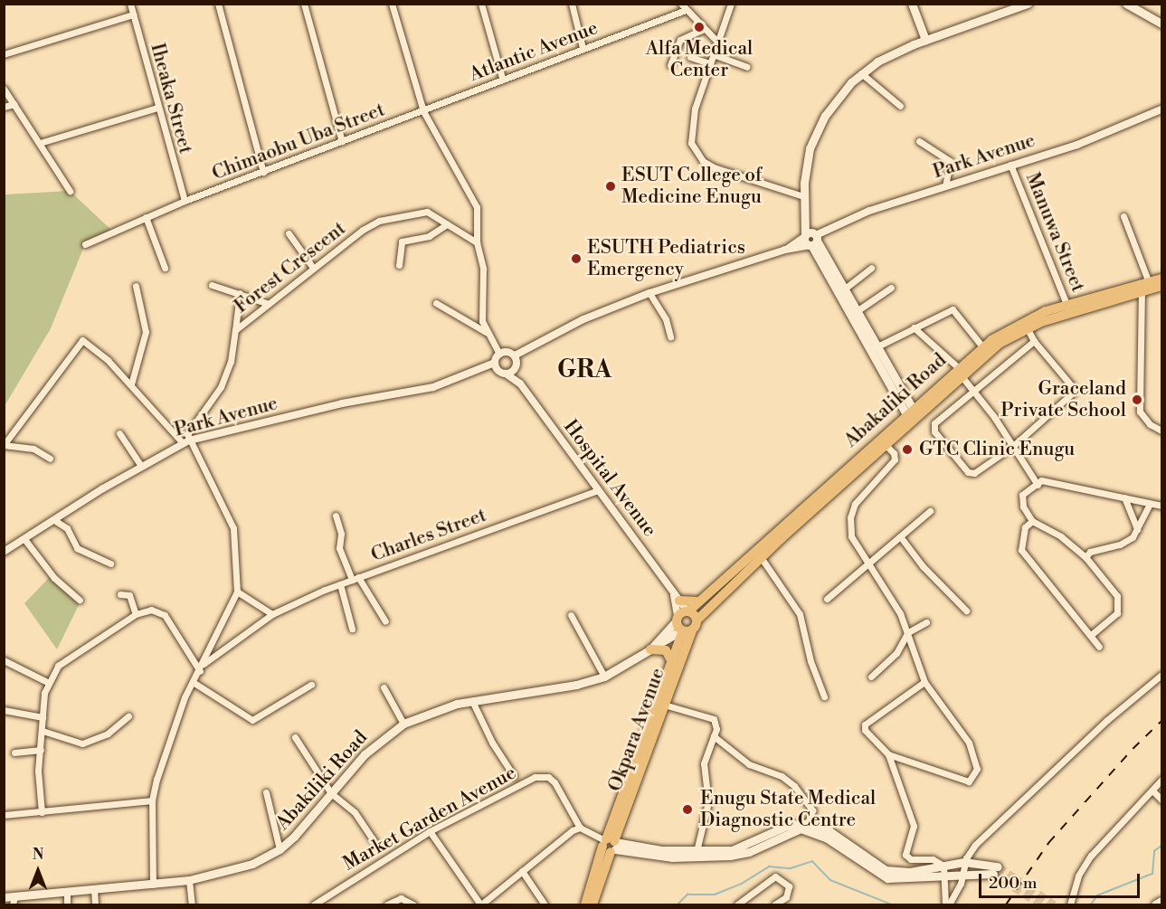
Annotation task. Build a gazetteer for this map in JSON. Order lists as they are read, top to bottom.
{
  "streets": {
    "main road": ["Abakaliki Road", "Okpara Avenue", "Abakiliki Road"],
    "street": [
      "Atlantic Avenue",
      "Iheaka Street",
      "Chimaobu Uba Street",
      "Park Avenue",
      "Manuwa Street",
      "Forest Crescent",
      "Hospital Avenue",
      "Charles Street",
      "Market Garden Avenue"
    ]
  },
  "crossings": [
    ["Atlantic Avenue", "Chimaobu Uba Street"],
    ["Iheaka Street", "Chimaobu Uba Street"],
    ["Park Avenue", "Manuwa Street"],
    ["Park Avenue", "Forest Crescent"],
    ["Manuwa Street", "Abakaliki Road"],
    ["Hospital Avenue", "Charles Street"],
    ["Okpara Avenue", "Abakiliki Road"]
  ],
  "districts": ["GRA"],
  "places": [
    "Alfa Medical Center",
    "ESUT College of Medicine Enugu",
    "ESUTH Pediatrics Emergency",
    "Graceland Private School",
    "GTC Clinic Enugu",
    "Enugu State Medical Diagnostic Centre"
  ],
  "scale_bar": "200 m",
  "north": "top"
}
